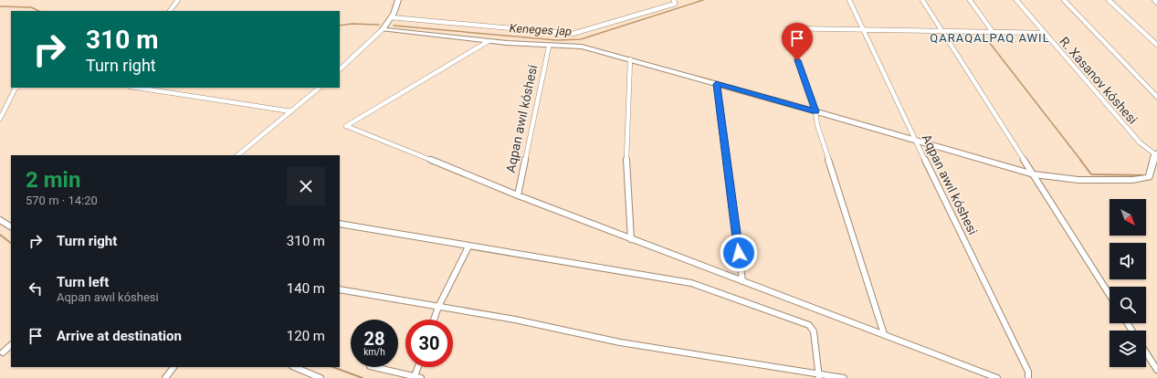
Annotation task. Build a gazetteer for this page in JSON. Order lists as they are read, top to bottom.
{
  "streets": {
    "street": ["R. Xasanov kóshesi", "Aqpan awıl kóshesi"]
  },
  "districts": ["QARAQALPAQ AWIL"],
  "water": ["Keneges jap"],
  "north": "bottom right",
  "page": {
    "turn": ["310 m", "Turn right"],
    "heading": ["2 min", "570 m · 14:20"],
    "list": [
      {
        "name": "Turn right",
        "value": "310 m"
      },
      {
        "name": "Turn left",
        "note": "Aqpan awıl kóshesi",
        "value": "140 m"
      },
      {
        "name": "Arrive at destination",
        "value": "120 m"
      }
    ],
    "speed": "28 km/h",
    "limit": "30"
  }
}
